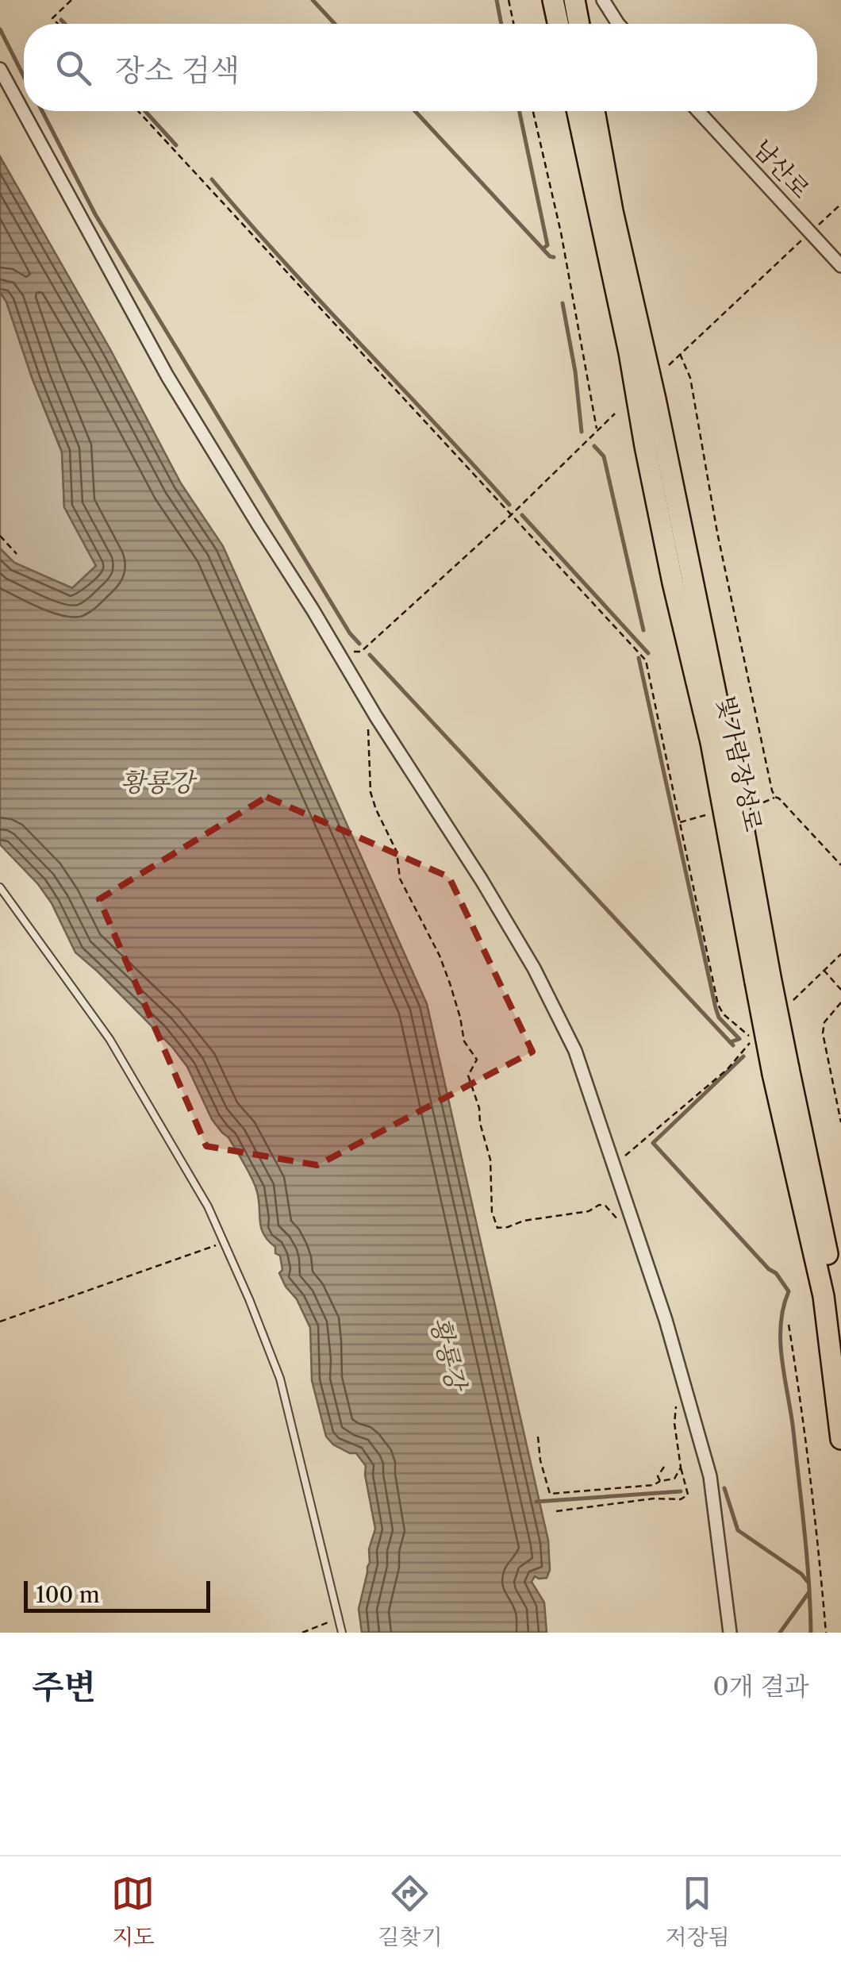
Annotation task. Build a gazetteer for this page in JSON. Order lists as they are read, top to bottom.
{
  "streets": {
    "highway": ["빛가람장성로"],
    "street": ["남산로"]
  },
  "water": ["황룡강"],
  "scale_bar": "100 m",
  "page": {
    "search": "장소 검색",
    "scale": "100 m",
    "heading": ["주변", "0개 결과"],
    "nav": ["지도", "길찾기", "저장됨"]
  }
}
